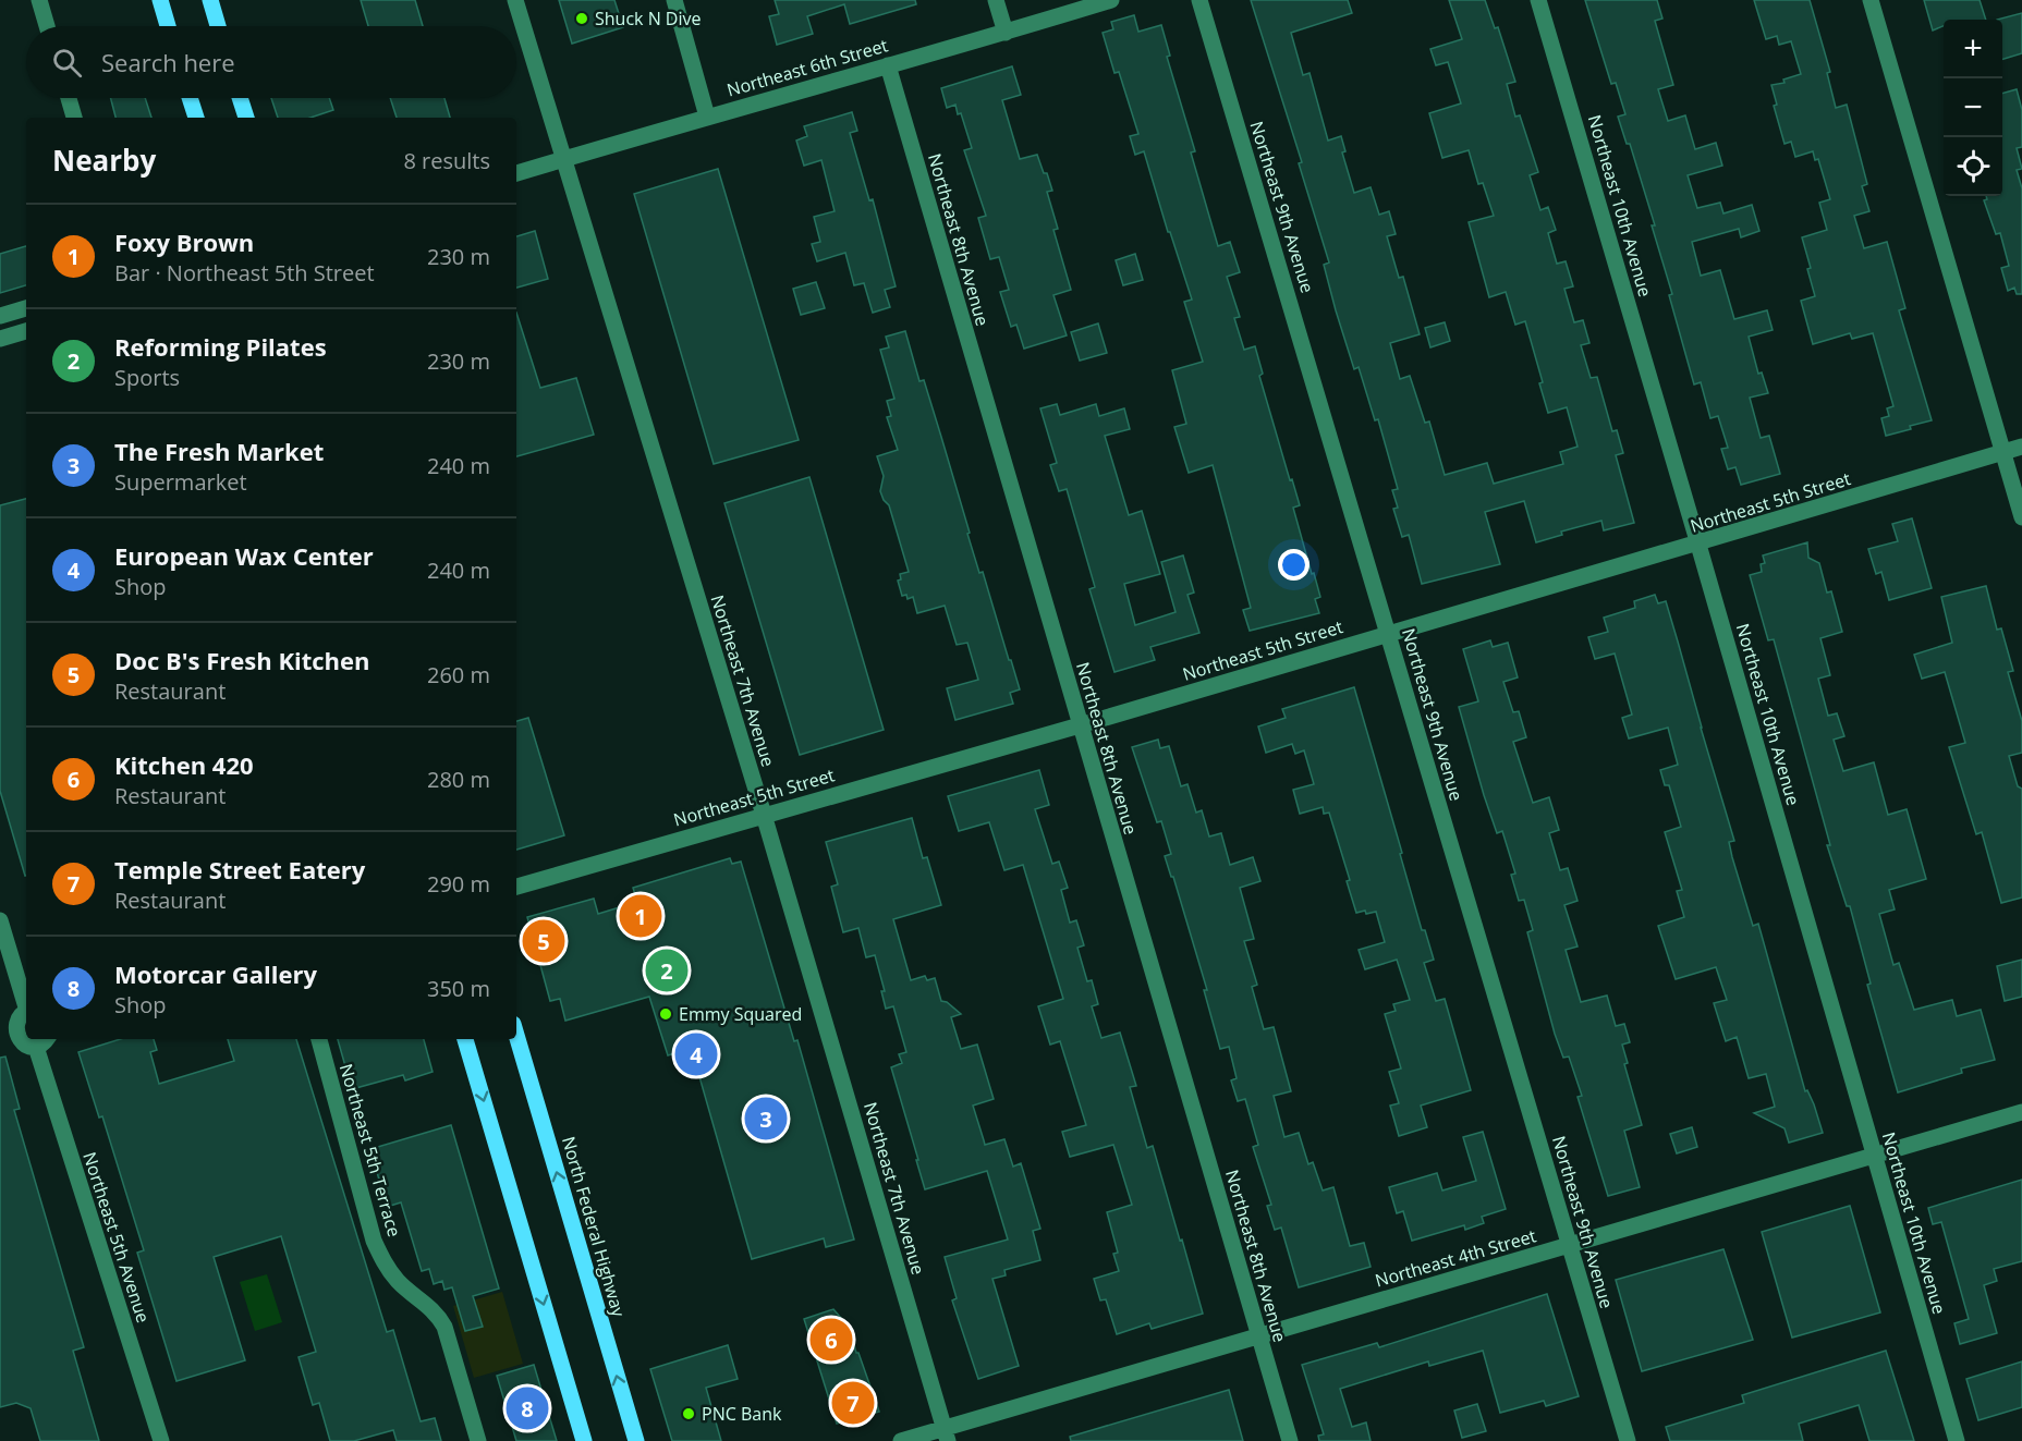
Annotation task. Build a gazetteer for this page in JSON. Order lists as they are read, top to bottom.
{
  "streets": {
    "main road": ["North Federal Highway"],
    "street": [
      "Northeast 6th Street",
      "Northeast 10th Avenue",
      "Northeast 9th Avenue",
      "Northeast 8th Avenue",
      "Northeast 5th Street",
      "Northeast 7th Avenue",
      "Northeast 5th Terrace",
      "Northeast 5th Avenue",
      "Northeast 4th Street"
    ]
  },
  "crossings": [
    ["Northeast 6th Street", "Northeast 8th Avenue"],
    ["Northeast 6th Street", "Northeast 7th Avenue"],
    ["Northeast 10th Avenue", "Northeast 5th Street"],
    ["Northeast 10th Avenue", "Northeast 4th Street"],
    ["Northeast 9th Avenue", "Northeast 5th Street"],
    ["Northeast 9th Avenue", "Northeast 4th Street"],
    ["Northeast 8th Avenue", "Northeast 5th Street"],
    ["Northeast 8th Avenue", "Northeast 4th Street"],
    ["Northeast 5th Street", "Northeast 7th Avenue"],
    ["Northeast 7th Avenue", "Northeast 4th Street"]
  ],
  "places": ["Shuck N Dive", "Emmy Squared", "PNC Bank"],
  "page": {
    "map_buttons": ["+", "−"],
    "search": "Search here",
    "heading": ["Nearby", "8 results"],
    "list": [
      {
        "mark": "1",
        "name": "Foxy Brown",
        "note": "Bar · Northeast 5th Street",
        "value": "230 m"
      },
      {
        "mark": "2",
        "name": "Reforming Pilates",
        "note": "Sports",
        "value": "230 m"
      },
      {
        "mark": "3",
        "name": "The Fresh Market",
        "note": "Supermarket",
        "value": "240 m"
      },
      {
        "mark": "4",
        "name": "European Wax Center",
        "note": "Shop",
        "value": "240 m"
      },
      {
        "mark": "5",
        "name": "Doc B's Fresh Kitchen",
        "note": "Restaurant",
        "value": "260 m"
      },
      {
        "mark": "6",
        "name": "Kitchen 420",
        "note": "Restaurant",
        "value": "280 m"
      },
      {
        "mark": "7",
        "name": "Temple Street Eatery",
        "note": "Restaurant",
        "value": "290 m"
      },
      {
        "mark": "8",
        "name": "Motorcar Gallery",
        "note": "Shop",
        "value": "350 m"
      }
    ],
    "pins": [
      "1",
      "5",
      "2",
      "4",
      "3",
      "6",
      "7",
      "8"
    ]
  }
}
